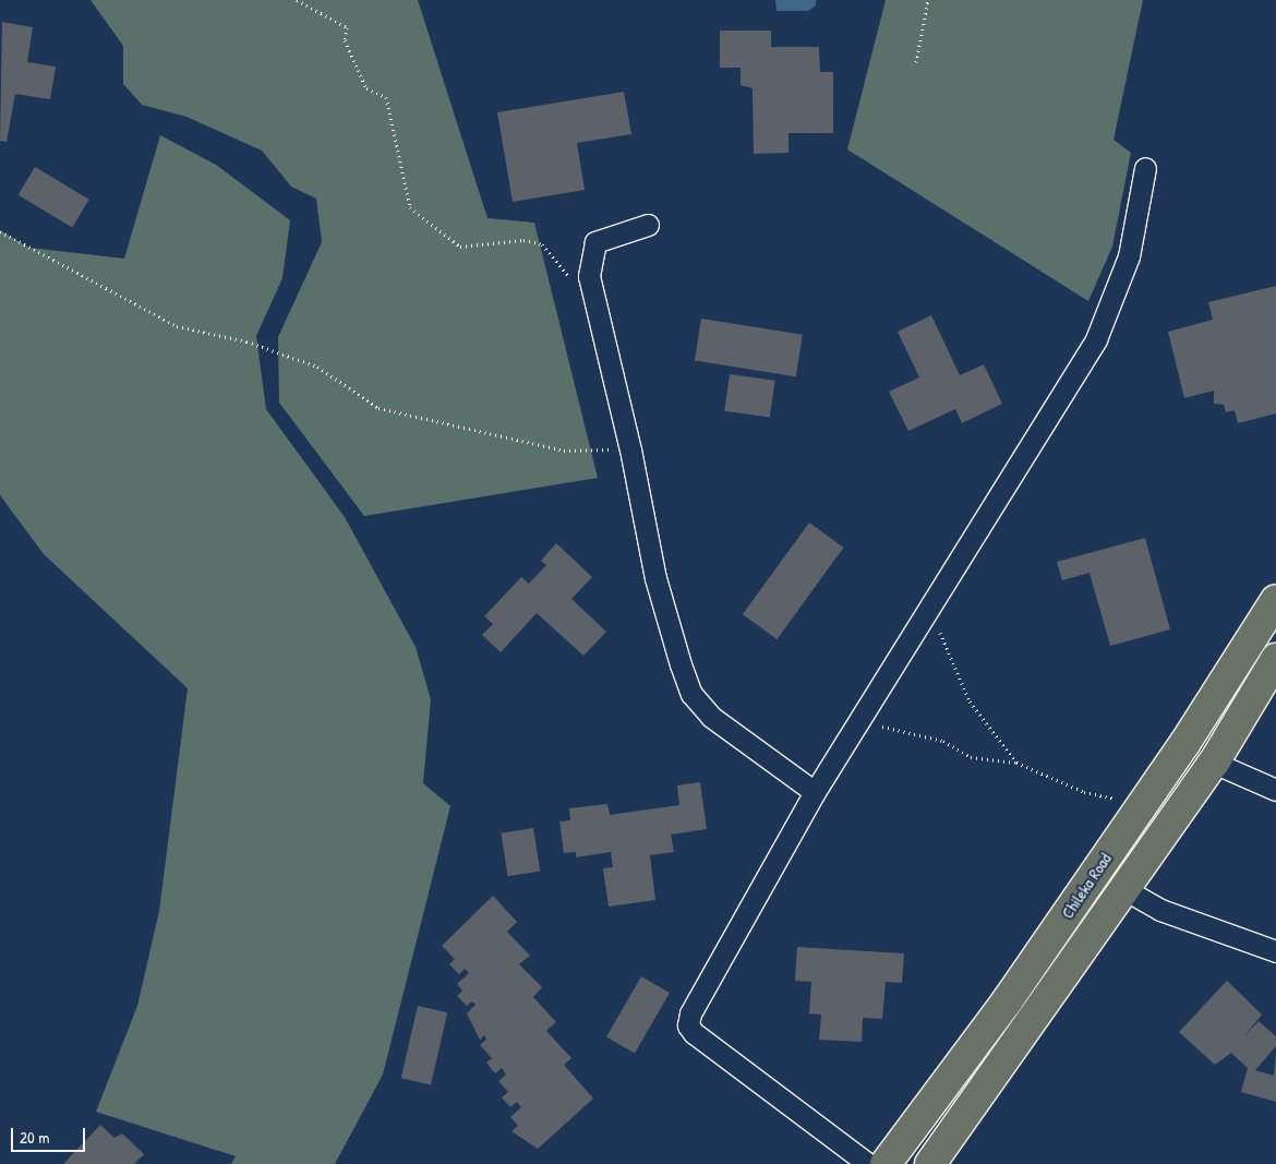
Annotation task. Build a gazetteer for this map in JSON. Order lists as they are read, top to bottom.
{
  "streets": {
    "highway": ["Chileka Road"]
  },
  "scale_bar": "20 m"
}
